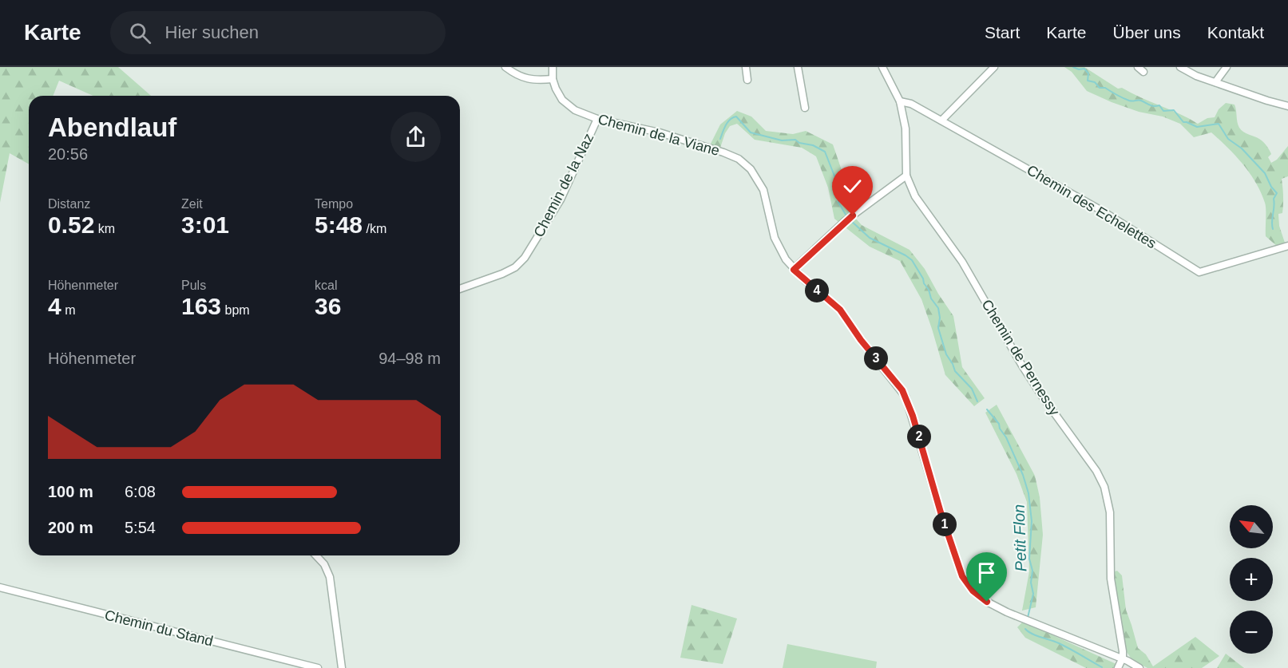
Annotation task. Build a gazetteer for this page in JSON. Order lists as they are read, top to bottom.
{
  "streets": {
    "street": [
      "Chemin de la Viane",
      "Chemin de la Naz",
      "Chemin des Echelettes",
      "Chemin de Pernessy",
      "Chemin du Stand"
    ]
  },
  "crossings": [
    ["Chemin de la Viane", "Chemin de la Naz"],
    ["Chemin de la Viane", "Chemin de Pernessy"],
    ["Chemin des Echelettes", "Chemin de Pernessy"]
  ],
  "water": ["Petit Flon"],
  "north": "top left",
  "page": {
    "header": "Karte",
    "search": "Hier suchen",
    "nav": [
      "Start",
      "Karte",
      "Über uns",
      "Kontakt"
    ],
    "heading": ["Abendlauf", "20:56"],
    "stats": [
      ["Distanz", "0.52 km"],
      ["Zeit", "3:01"],
      ["Tempo", "5:48 /km"],
      ["Höhenmeter", "4 m"],
      ["Puls", "163 bpm"],
      ["kcal", "36"]
    ],
    "pins": [
      "4",
      "3",
      "2",
      "1"
    ],
    "chart": ["Höhenmeter", "94–98 m"],
    "list": [
      {
        "name": "100 m",
        "note": "6:08"
      },
      {
        "name": "200 m",
        "note": "5:54"
      }
    ],
    "map_buttons": ["+", "−"]
  }
}
